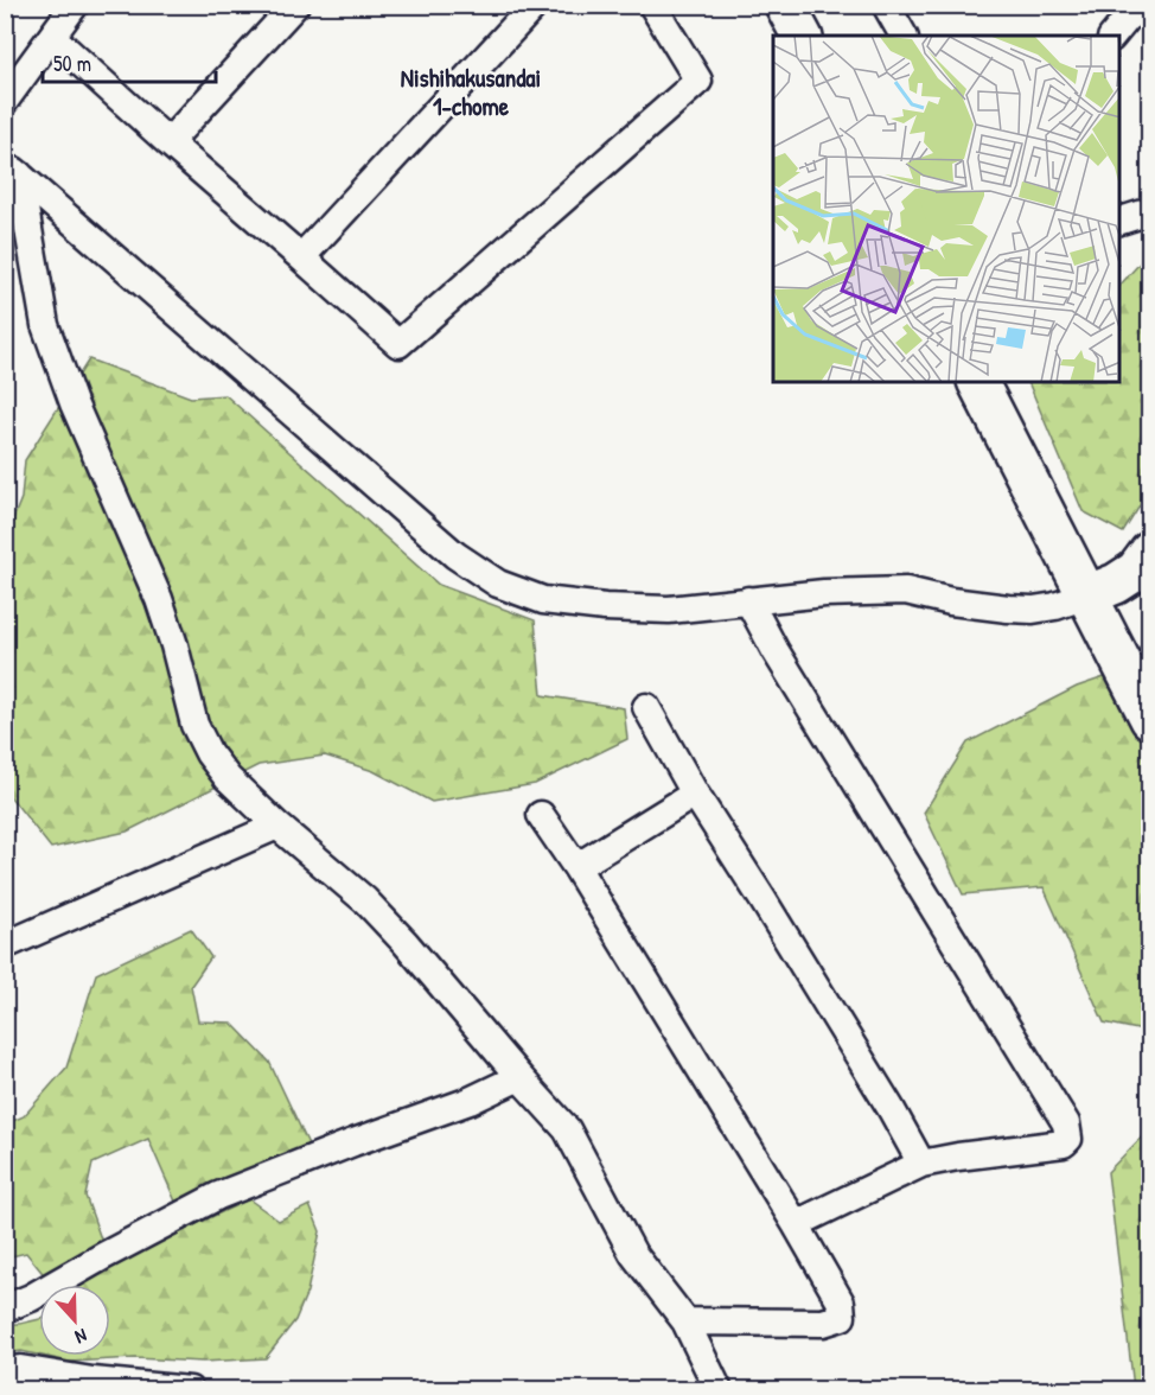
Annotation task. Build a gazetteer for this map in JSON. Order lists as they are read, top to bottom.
{
  "districts": ["Nishihakusandai 1-chome"],
  "scale_bar": "50 m",
  "north": "bottom"
}
